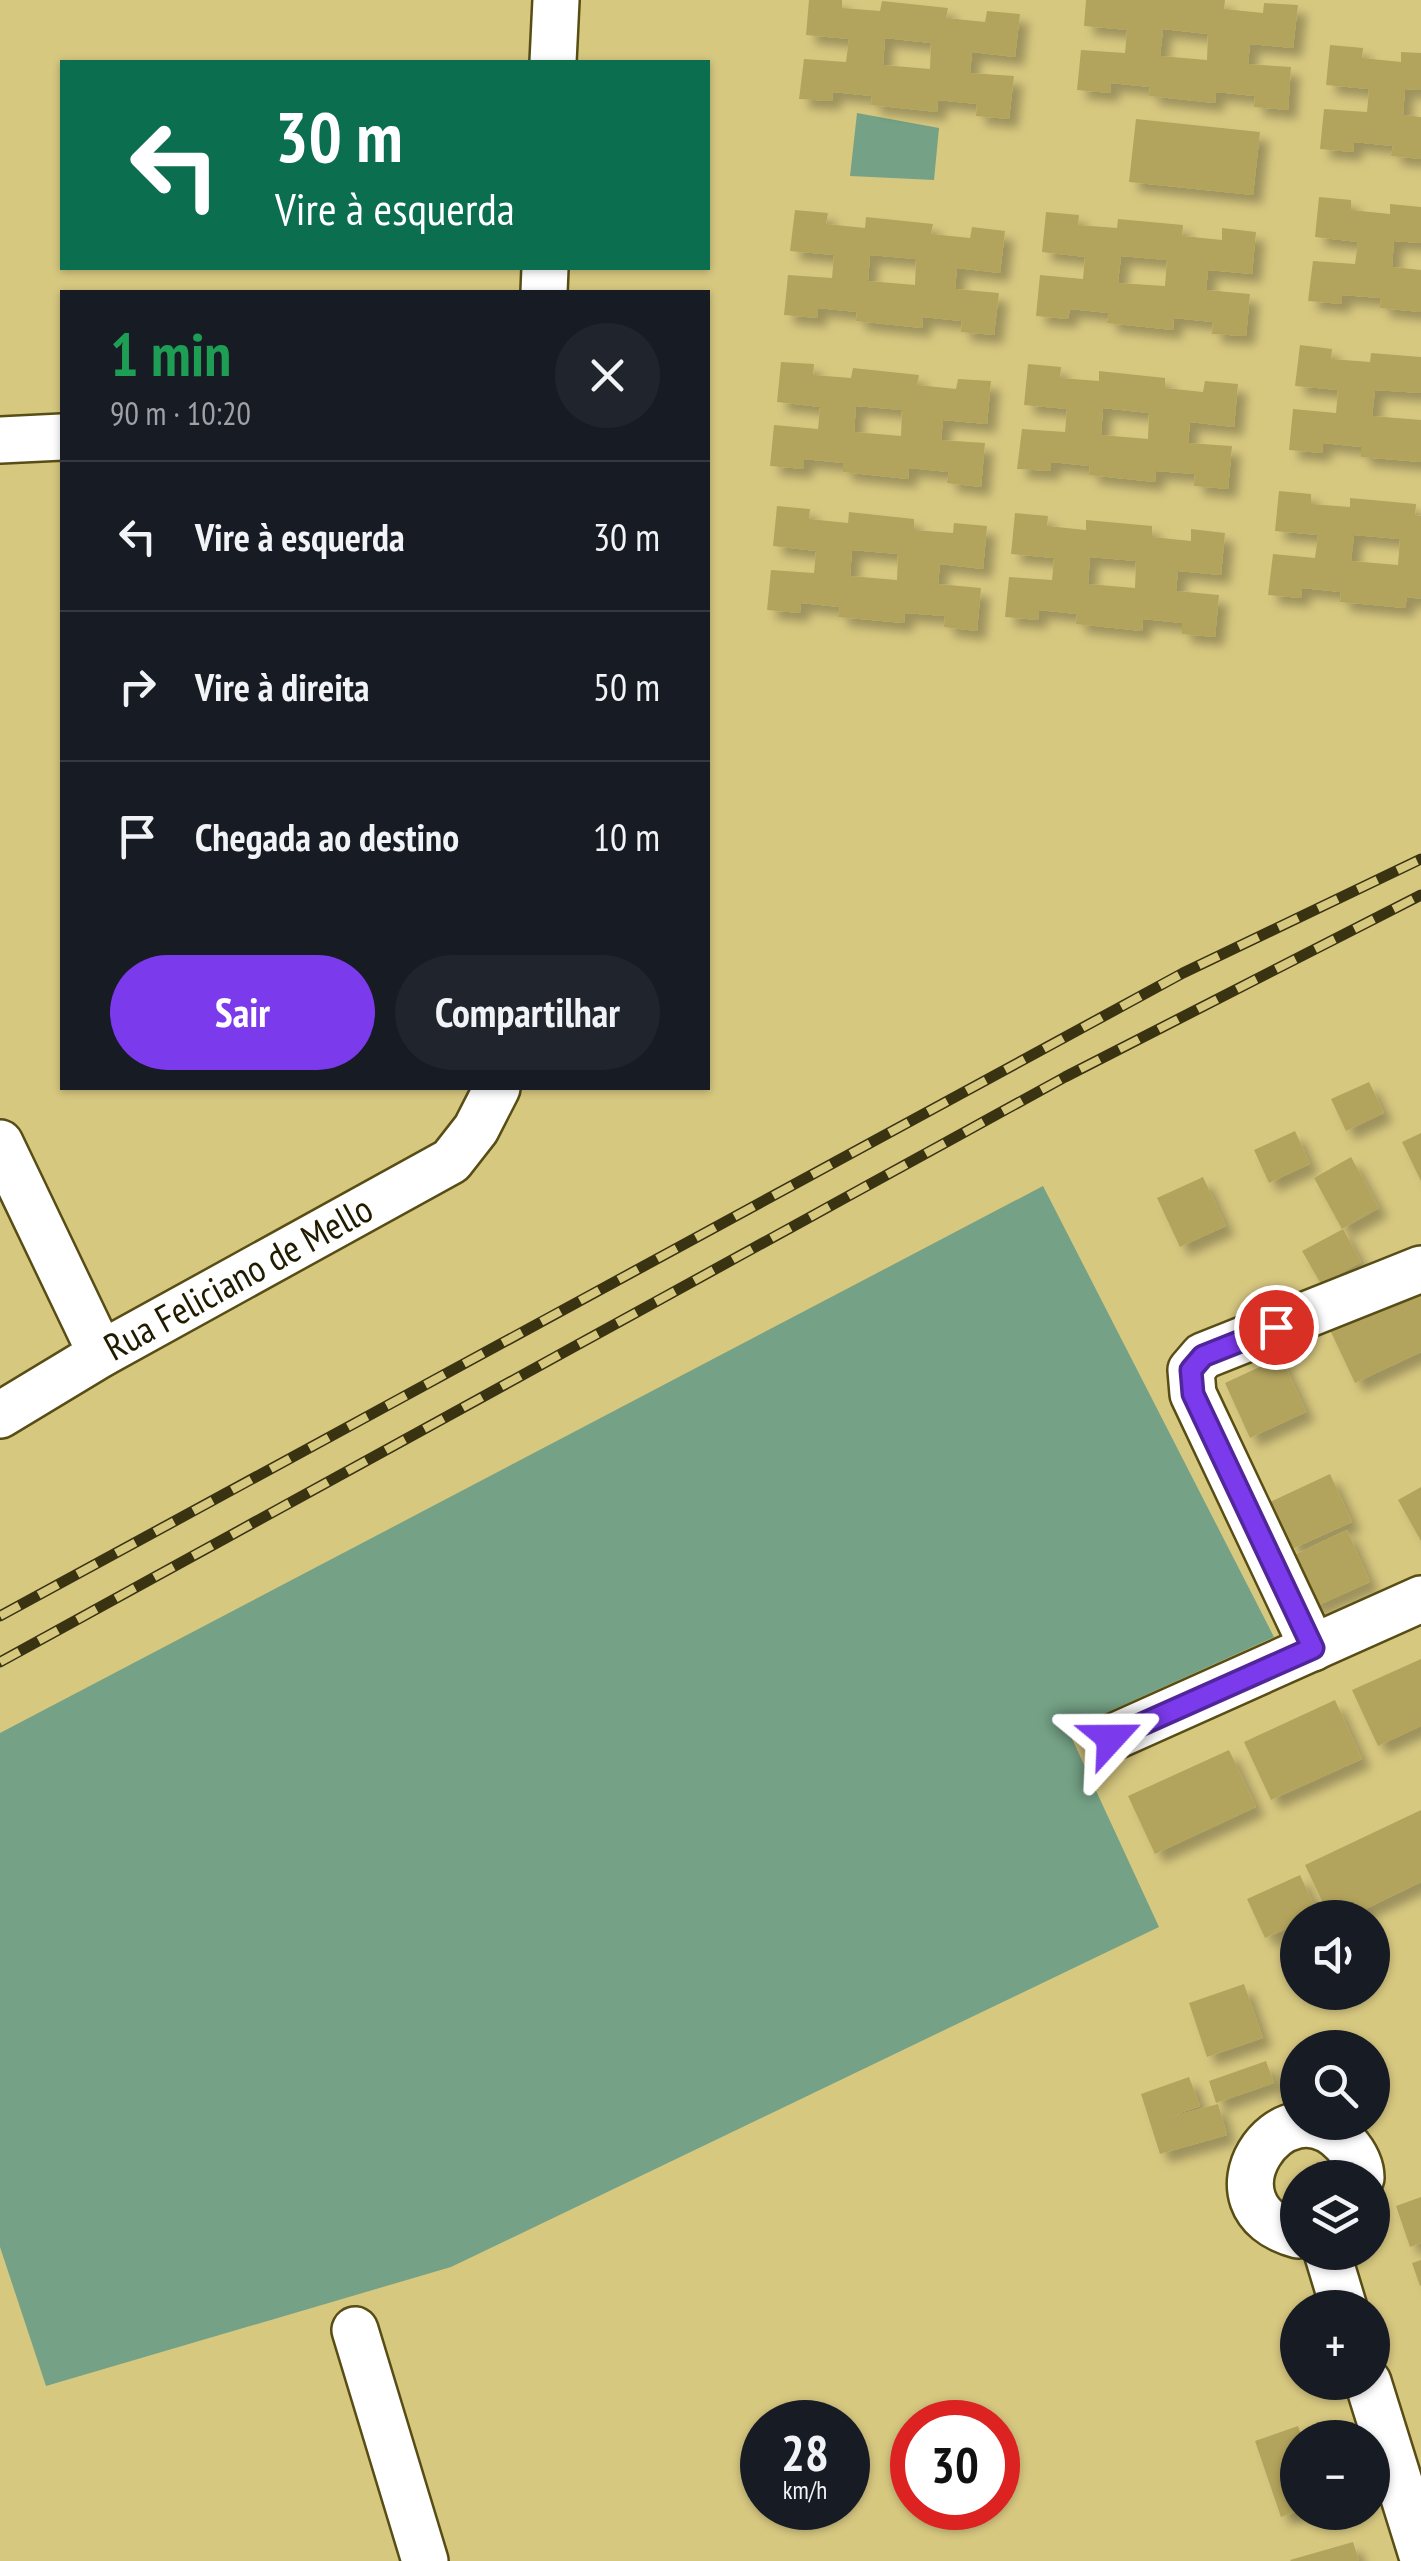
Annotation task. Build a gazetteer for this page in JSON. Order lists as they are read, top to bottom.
{
  "streets": {
    "street": ["Rua Feliciano de Mello"]
  },
  "page": {
    "turn": ["30 m", "Vire à esquerda"],
    "heading": ["1 min", "90 m · 10:20"],
    "list": [
      {
        "name": "Vire à esquerda",
        "value": "30 m"
      },
      {
        "name": "Vire à direita",
        "value": "50 m"
      },
      {
        "name": "Chegada ao destino",
        "value": "10 m"
      }
    ],
    "buttons": ["Sair", "Compartilhar"],
    "map_buttons": ["+", "−"],
    "speed": "28 km/h",
    "limit": "30"
  }
}
